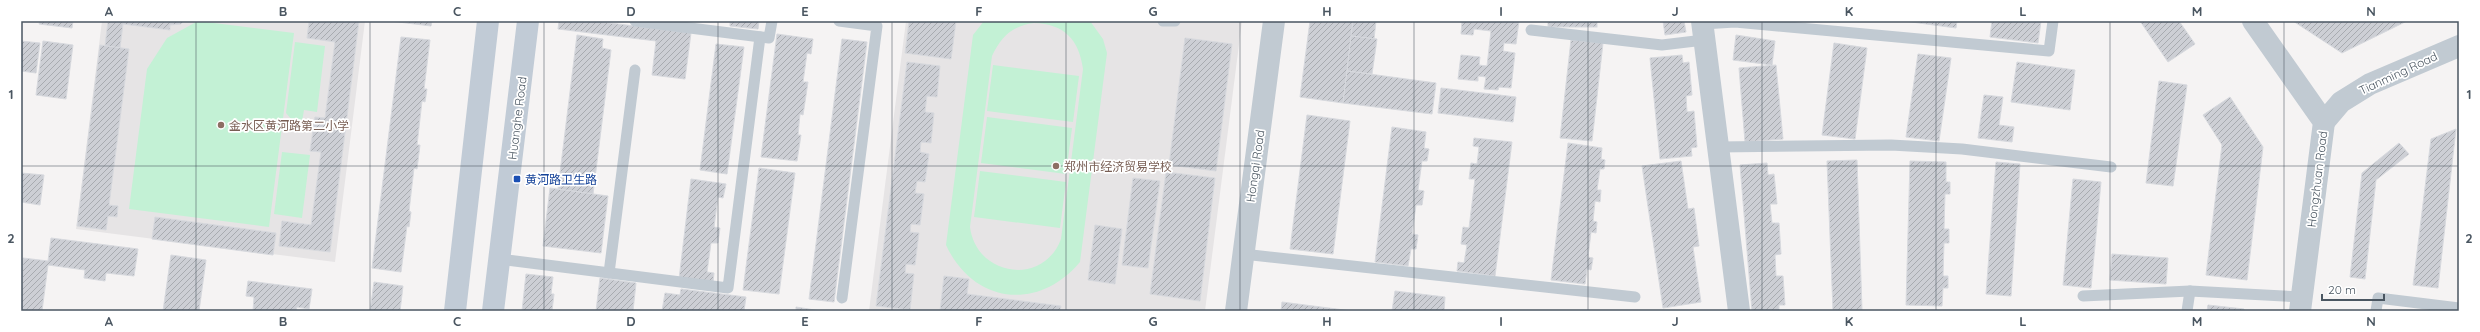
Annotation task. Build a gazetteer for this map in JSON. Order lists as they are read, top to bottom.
{
  "streets": {
    "main road": ["Huanghe Road"],
    "street": ["Tianming Road", "Hongqi Road", "Hongzhuan Road"]
  },
  "crossings": [
    ["Tianming Road", "Hongzhuan Road"]
  ],
  "places": {
    "other": ["金水区黄河路第二小学", "郑州市经济贸易学校"],
    "transit": ["黄河路卫生路"]
  },
  "scale_bar": "20 m",
  "grid": {
    "columns": [
      "A",
      "B",
      "C",
      "D",
      "E",
      "F",
      "G",
      "H",
      "I",
      "J",
      "K",
      "L",
      "M",
      "N"
    ],
    "rows": ["1", "2"]
  }
}
